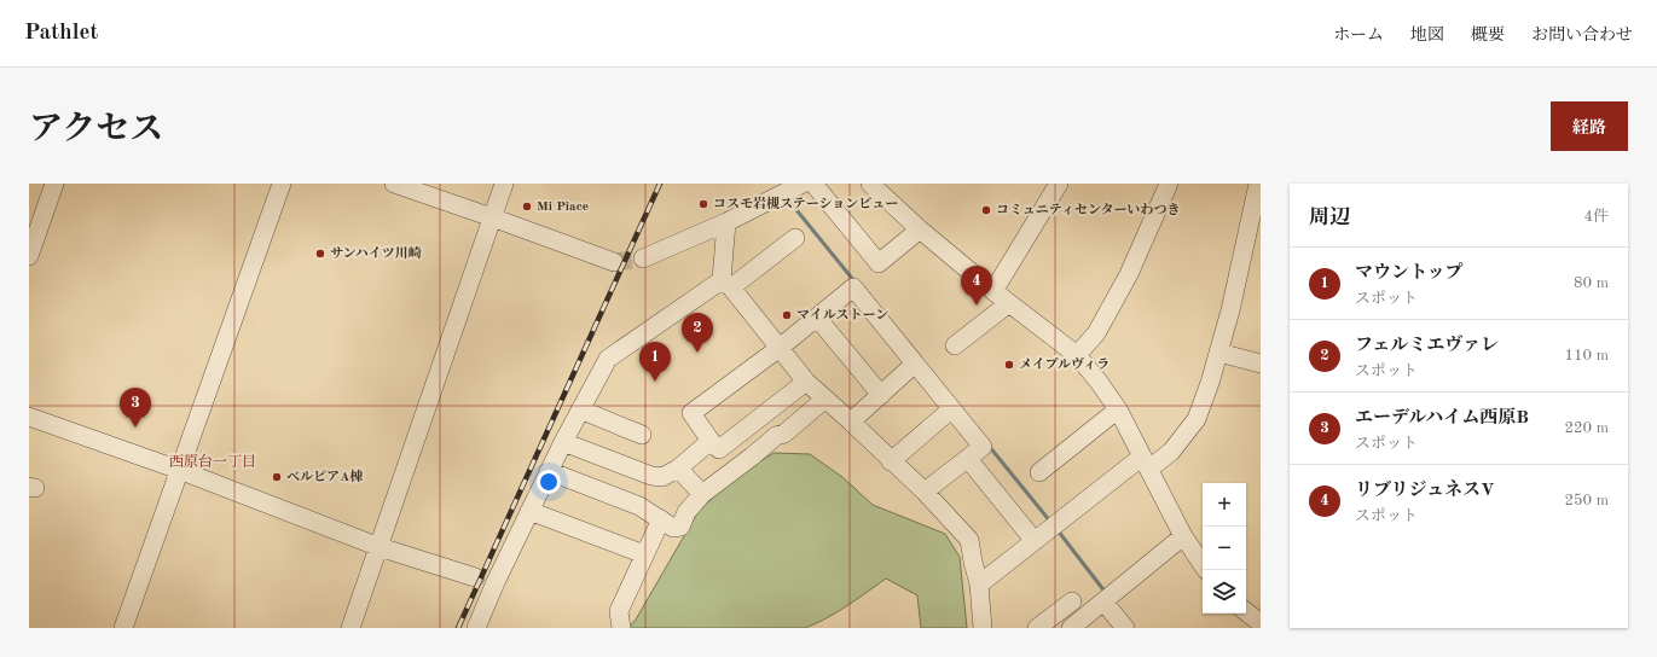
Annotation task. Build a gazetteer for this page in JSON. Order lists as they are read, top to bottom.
{
  "districts": ["西原台一丁目"],
  "places": [
    "コスモ岩槻ステーションビュー",
    "Mi Piace",
    "コミュニティセンターいわつき",
    "サンハイツ川崎",
    "マイルストーン",
    "メイプルヴィラ",
    "ベルピアA棟"
  ],
  "page": {
    "header": "Pathlet",
    "nav": [
      "ホーム",
      "地図",
      "概要",
      "お問い合わせ"
    ],
    "title": "アクセス",
    "buttons": "経路",
    "heading": ["周辺", "4件"],
    "list": [
      {
        "mark": "1",
        "name": "マウントップ",
        "note": "スポット",
        "value": "80 m"
      },
      {
        "mark": "2",
        "name": "フェルミエヴァレ",
        "note": "スポット",
        "value": "110 m"
      },
      {
        "mark": "3",
        "name": "エーデルハイム西原B",
        "note": "スポット",
        "value": "220 m"
      },
      {
        "mark": "4",
        "name": "リブリジュネスV",
        "note": "スポット",
        "value": "250 m"
      }
    ],
    "pins": [
      "4",
      "2",
      "1",
      "3"
    ],
    "map_buttons": ["+", "−"]
  }
}
